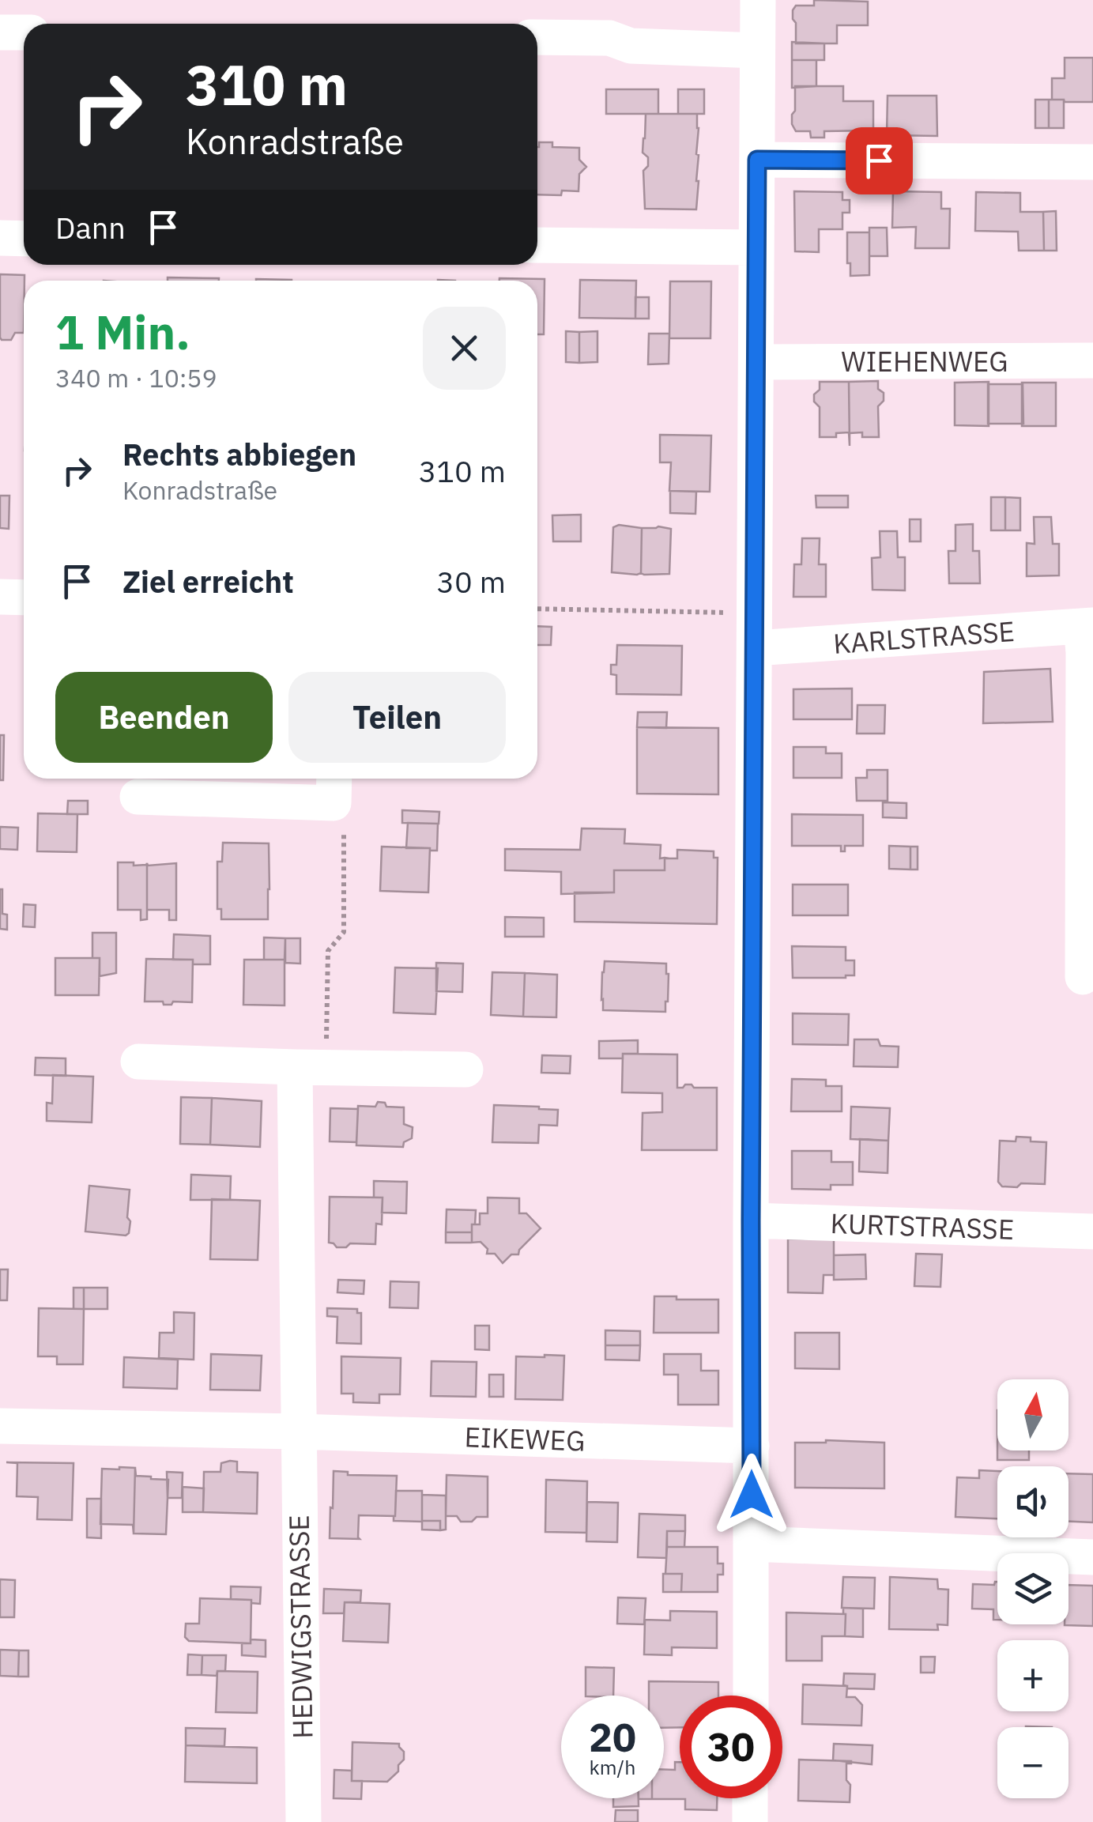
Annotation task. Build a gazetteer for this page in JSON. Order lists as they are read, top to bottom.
{
  "streets": {
    "street": [
      "WIEHENWEG",
      "KARLSTRASSE",
      "KURTSTRASSE",
      "EIKEWEG",
      "HEDWIGSTRASSE"
    ]
  },
  "crossings": [
    ["EIKEWEG", "HEDWIGSTRASSE"]
  ],
  "north": "top",
  "page": {
    "turn": ["310 m", "Konradstraße"],
    "then": "Dann",
    "heading": ["1 Min.", "340 m · 10:59"],
    "list": [
      {
        "name": "Rechts abbiegen",
        "note": "Konradstraße",
        "value": "310 m"
      },
      {
        "name": "Ziel erreicht",
        "value": "30 m"
      }
    ],
    "buttons": ["Beenden", "Teilen"],
    "map_buttons": ["+", "−"],
    "speed": "20 km/h",
    "limit": "30"
  }
}
